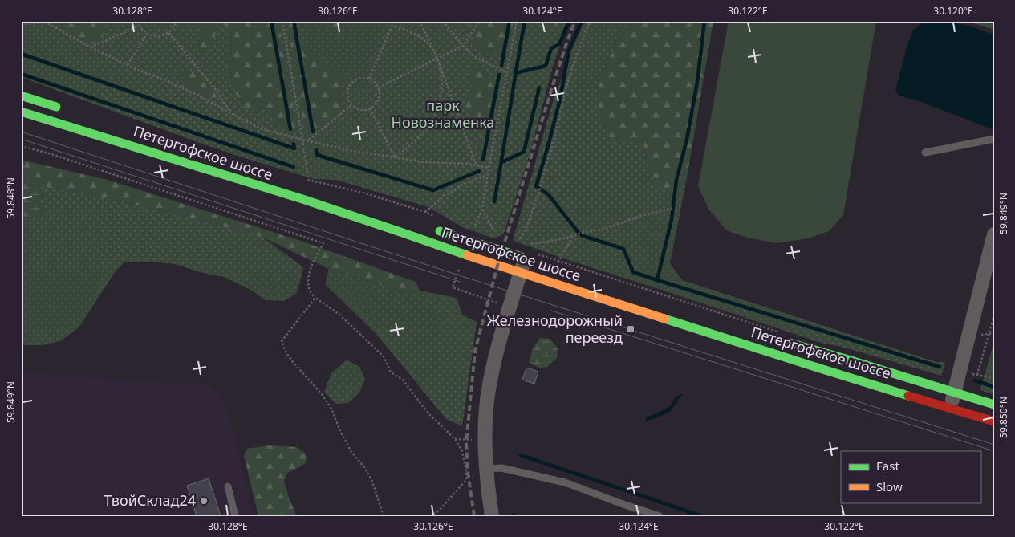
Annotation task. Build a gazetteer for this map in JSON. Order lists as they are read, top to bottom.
{
  "streets": {
    "main road": ["Петергофское шоссе"]
  },
  "parks": ["парк Новознаменка"],
  "places": {
    "transit": ["Железнодорожный переезд"],
    "other": ["ТвойСклад24"]
  },
  "legend": ["Fast", "Slow"],
  "coordinates": [
    "30.128°E",
    "30.126°E",
    "30.124°E",
    "30.122°E",
    "30.120°E",
    "59.848°N",
    "59.849°N",
    "59.850°N"
  ]
}
